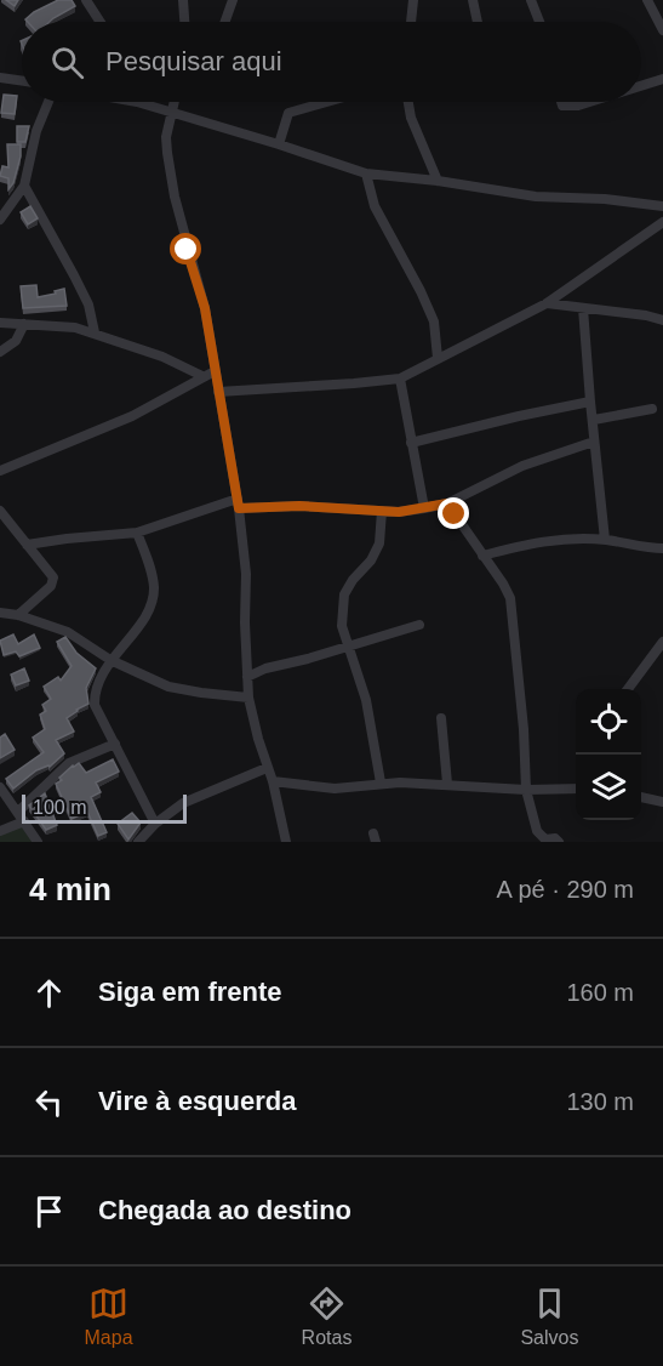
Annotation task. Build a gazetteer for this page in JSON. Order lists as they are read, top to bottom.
{
  "scale_bar": "100 m",
  "page": {
    "search": "Pesquisar aqui",
    "scale": "100 m",
    "heading": ["4 min", "A pé · 290 m"],
    "list": [
      ["Siga em frente", "160 m"],
      ["Vire à esquerda", "130 m"],
      "Chegada ao destino"
    ],
    "nav": ["Mapa", "Rotas", "Salvos"]
  }
}
